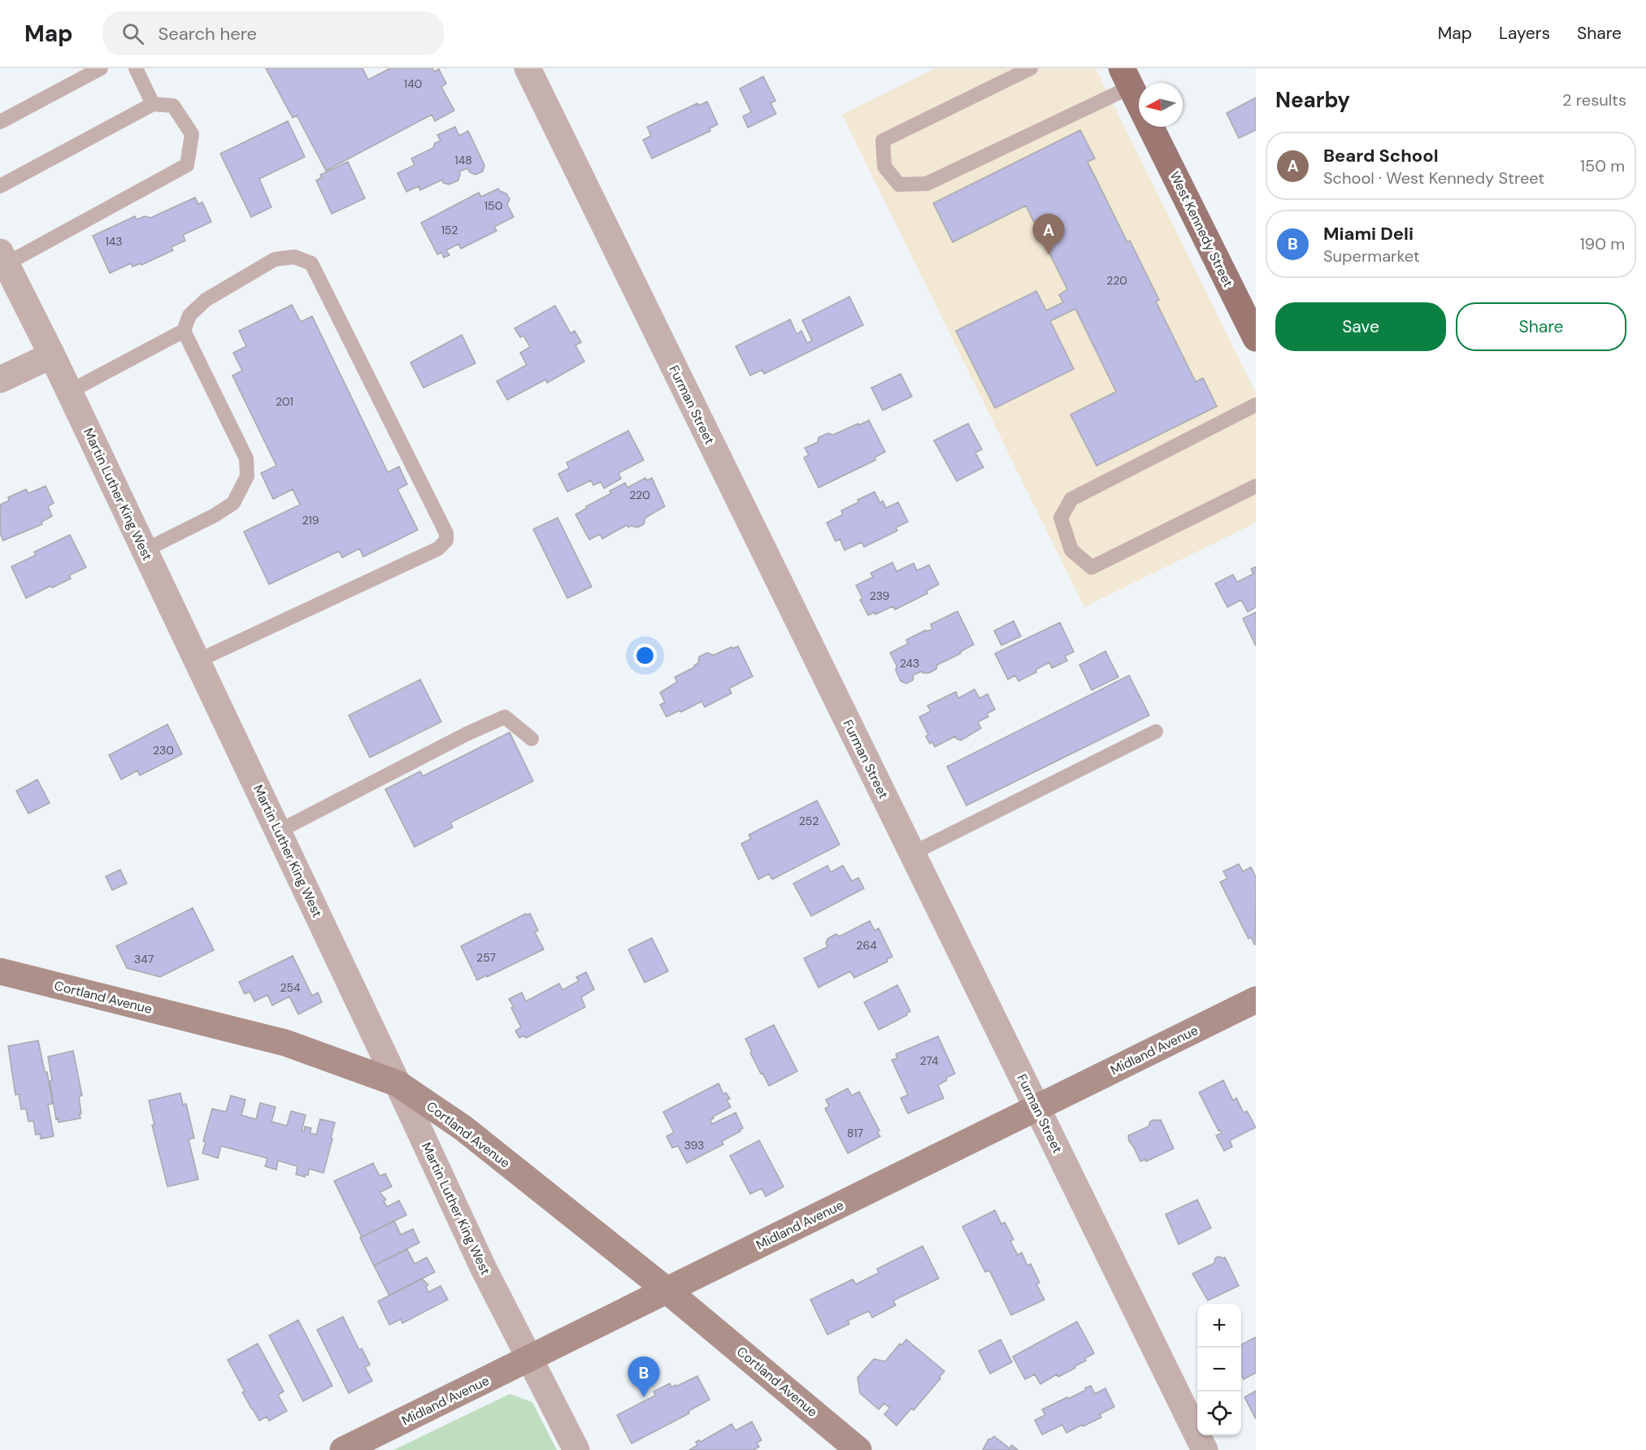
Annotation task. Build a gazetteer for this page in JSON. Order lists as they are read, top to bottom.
{
  "streets": {
    "main road": ["West Kennedy Street"],
    "street": [
      "Furman Street",
      "Martin Luther King West",
      "Cortland Avenue",
      "Midland Avenue"
    ]
  },
  "crossings": [
    ["Furman Street", "Midland Avenue"],
    ["Martin Luther King West", "Cortland Avenue"],
    ["Martin Luther King West", "Midland Avenue"],
    ["Cortland Avenue", "Midland Avenue"]
  ],
  "house_numbers": [
    "140",
    "148",
    "150",
    "152",
    "143",
    "220",
    "201",
    "220",
    "219",
    "239",
    "243",
    "230",
    "252",
    "264",
    "257",
    "347",
    "254",
    "274",
    "817",
    "393"
  ],
  "north": "left",
  "page": {
    "header": "Map",
    "search": "Search here",
    "nav": ["Map", "Layers", "Share"],
    "heading": ["Nearby", "2 results"],
    "list": [
      {
        "mark": "A",
        "name": "Beard School",
        "note": "School · West Kennedy Street",
        "value": "150 m"
      },
      {
        "mark": "B",
        "name": "Miami Deli",
        "note": "Supermarket",
        "value": "190 m"
      }
    ],
    "pins": ["A", "B"],
    "buttons": ["Save", "Share"],
    "map_buttons": ["+", "−"]
  }
}
